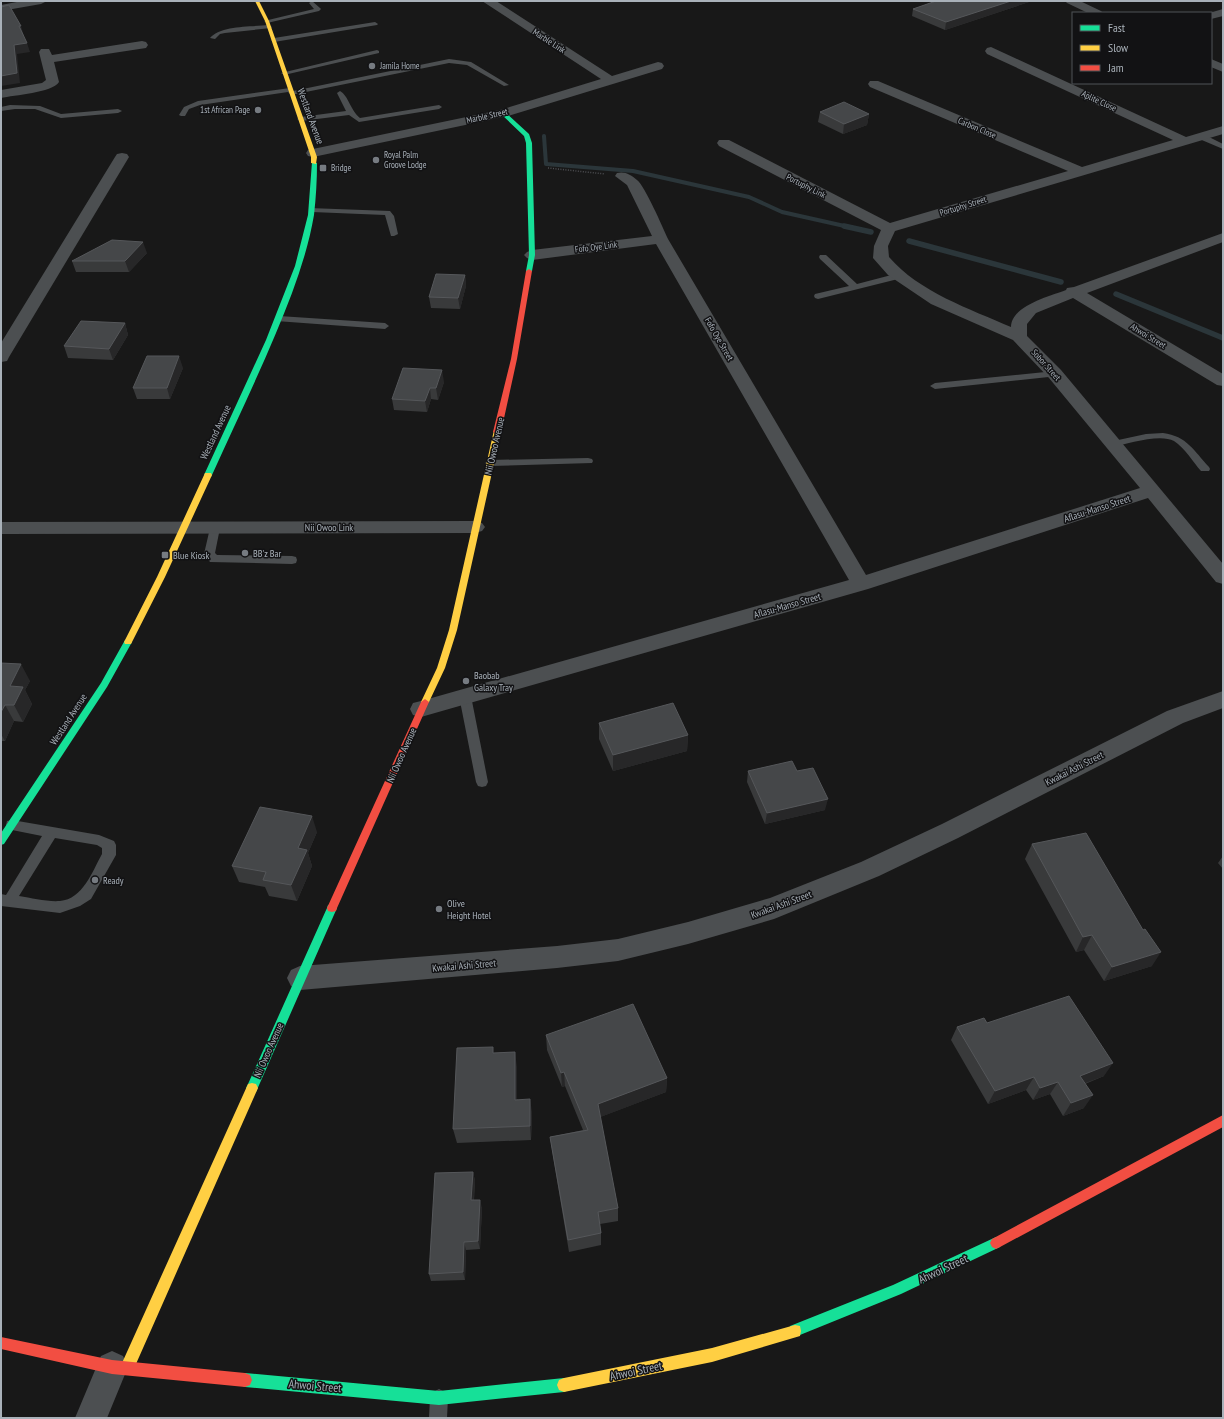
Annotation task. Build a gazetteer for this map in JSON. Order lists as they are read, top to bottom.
{
  "streets": {
    "street": [
      "Marble Link",
      "Aplite Close",
      "Westland Avenue",
      "Marble Street",
      "Carbon Close",
      "Portuphy Link",
      "Portuphy Street",
      "Fofo Oye Link",
      "Ahwoi Street",
      "Fofo Oye Street",
      "Sobor Street",
      "Nii Owoo Avenue",
      "Aflasu-Manso Street",
      "Nii Owoo Link",
      "Kwakai Ashi Street"
    ]
  },
  "crossings": [
    ["Marble Link", "Marble Street"],
    ["Aplite Close", "Portuphy Street"],
    ["Westland Avenue", "Marble Street"],
    ["Westland Avenue", "Nii Owoo Link"],
    ["Marble Street", "Nii Owoo Avenue"],
    ["Carbon Close", "Portuphy Street"],
    ["Portuphy Link", "Portuphy Street"],
    ["Fofo Oye Link", "Fofo Oye Street"],
    ["Fofo Oye Link", "Nii Owoo Avenue"],
    ["Ahwoi Street", "Nii Owoo Avenue"],
    ["Fofo Oye Street", "Aflasu-Manso Street"],
    ["Sobor Street", "Aflasu-Manso Street"],
    ["Nii Owoo Avenue", "Aflasu-Manso Street"],
    ["Nii Owoo Avenue", "Nii Owoo Link"],
    ["Nii Owoo Avenue", "Kwakai Ashi Street"]
  ],
  "places": {
    "other": [
      "Jamila Home",
      "1st African Page",
      "Royal Palm Groove Lodge",
      "BB'z Bar",
      "Baobab Galaxy Tray",
      "Ready",
      "Olive Height Hotel"
    ],
    "transit": ["Bridge", "Blue Kiosk"]
  },
  "legend": ["Fast", "Slow", "Jam"]
}
